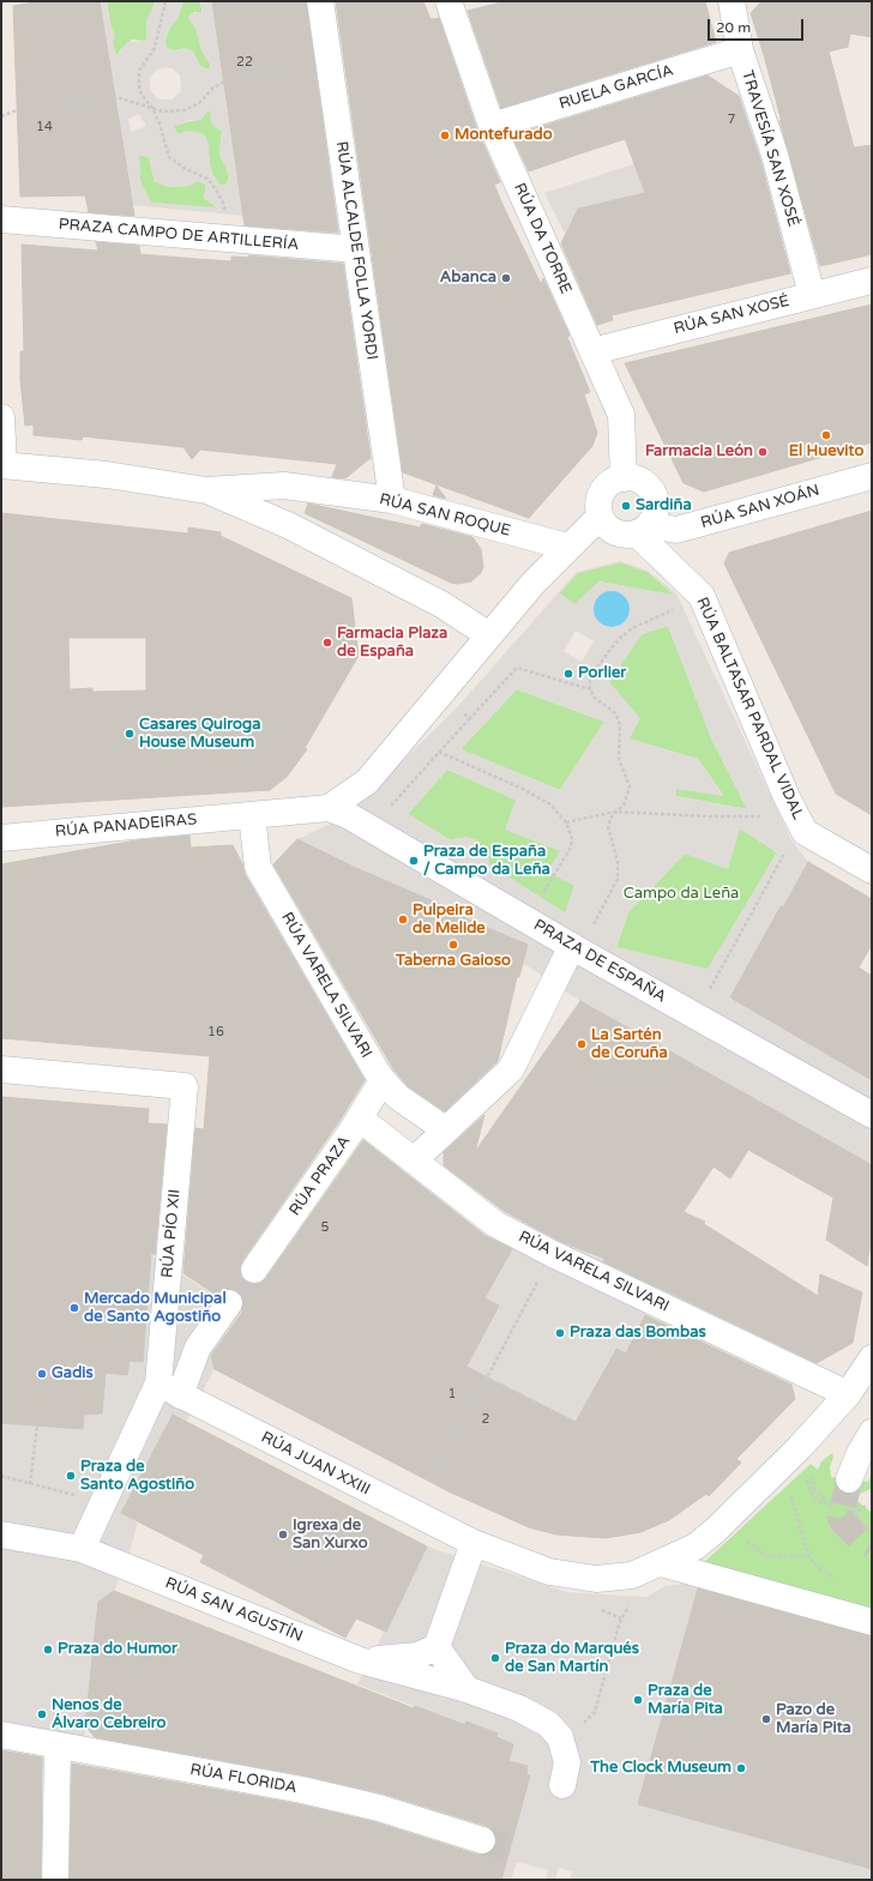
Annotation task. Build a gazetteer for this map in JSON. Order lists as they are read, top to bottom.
{
  "streets": {
    "street": [
      "RUELA GARCÍA",
      "TRAVESÍA SAN XOSÉ",
      "PRAZA CAMPO DE ARTILLERÍA",
      "RÚA DA TORRE",
      "RÚA ALCALDE FOLLA YORDI",
      "RÚA SAN XOSÉ",
      "RÚA SAN XOÁN",
      "RÚA SAN ROQUE",
      "RÚA BALTASAR PARDAL VIDAL",
      "RÚA PANADEIRAS",
      "PRAZA DE ESPAÑA",
      "RÚA VARELA SILVARI",
      "RÚA PRAZA",
      "RÚA PÍO XII",
      "RÚA JUAN XXIII",
      "RÚA SAN AGUSTÍN",
      "RÚA FLORIDA"
    ]
  },
  "crossings": [
    ["RUELA GARCÍA", "TRAVESÍA SAN XOSÉ"],
    ["RUELA GARCÍA", "RÚA DA TORRE"],
    ["TRAVESÍA SAN XOSÉ", "RÚA SAN XOSÉ"],
    ["PRAZA CAMPO DE ARTILLERÍA", "RÚA ALCALDE FOLLA YORDI"],
    ["RÚA DA TORRE", "RÚA SAN XOSÉ"],
    ["RÚA DA TORRE", "RÚA SAN XOÁN"],
    ["RÚA DA TORRE", "RÚA BALTASAR PARDAL VIDAL"],
    ["RÚA DA TORRE", "PRAZA DE ESPAÑA"],
    ["RÚA ALCALDE FOLLA YORDI", "RÚA SAN ROQUE"],
    ["RÚA SAN XOÁN", "RÚA BALTASAR PARDAL VIDAL"],
    ["RÚA SAN XOÁN", "PRAZA DE ESPAÑA"],
    ["RÚA SAN ROQUE", "PRAZA DE ESPAÑA"],
    ["RÚA BALTASAR PARDAL VIDAL", "PRAZA DE ESPAÑA"],
    ["RÚA PANADEIRAS", "PRAZA DE ESPAÑA"],
    ["RÚA PANADEIRAS", "RÚA VARELA SILVARI"],
    ["PRAZA DE ESPAÑA", "RÚA VARELA SILVARI"],
    ["RÚA VARELA SILVARI", "RÚA PRAZA"],
    ["RÚA PÍO XII", "RÚA JUAN XXIII"],
    ["RÚA PÍO XII", "RÚA SAN AGUSTÍN"]
  ],
  "parks": ["Campo da Leña"],
  "places": [
    "Montefurado",
    "Abanca",
    "El Huevito",
    "Farmacia León",
    "Sardiña",
    "Farmacia Plaza de España",
    "Porlier",
    "Casares Quiroga House Museum",
    "Praza de España / Campo da Leña",
    "Pulpeira de Melide",
    "Taberna Gaioso",
    "La Sartén de Coruña",
    "Mercado Municipal de Santo Agostiño",
    "Praza das Bombas",
    "Gadis",
    "Praza de Santo Agostiño",
    "Igrexa de San Xurxo",
    "Praza do Humor",
    "Praza do Marqués de San Martín",
    "Praza de María Pita",
    "Nenos de Álvaro Cebreiro",
    "Pazo de María Pita",
    "The Clock Museum"
  ],
  "house_numbers": [
    "22",
    "7",
    "14",
    "16",
    "5",
    "1",
    "2"
  ],
  "scale_bar": "20 m"
}
